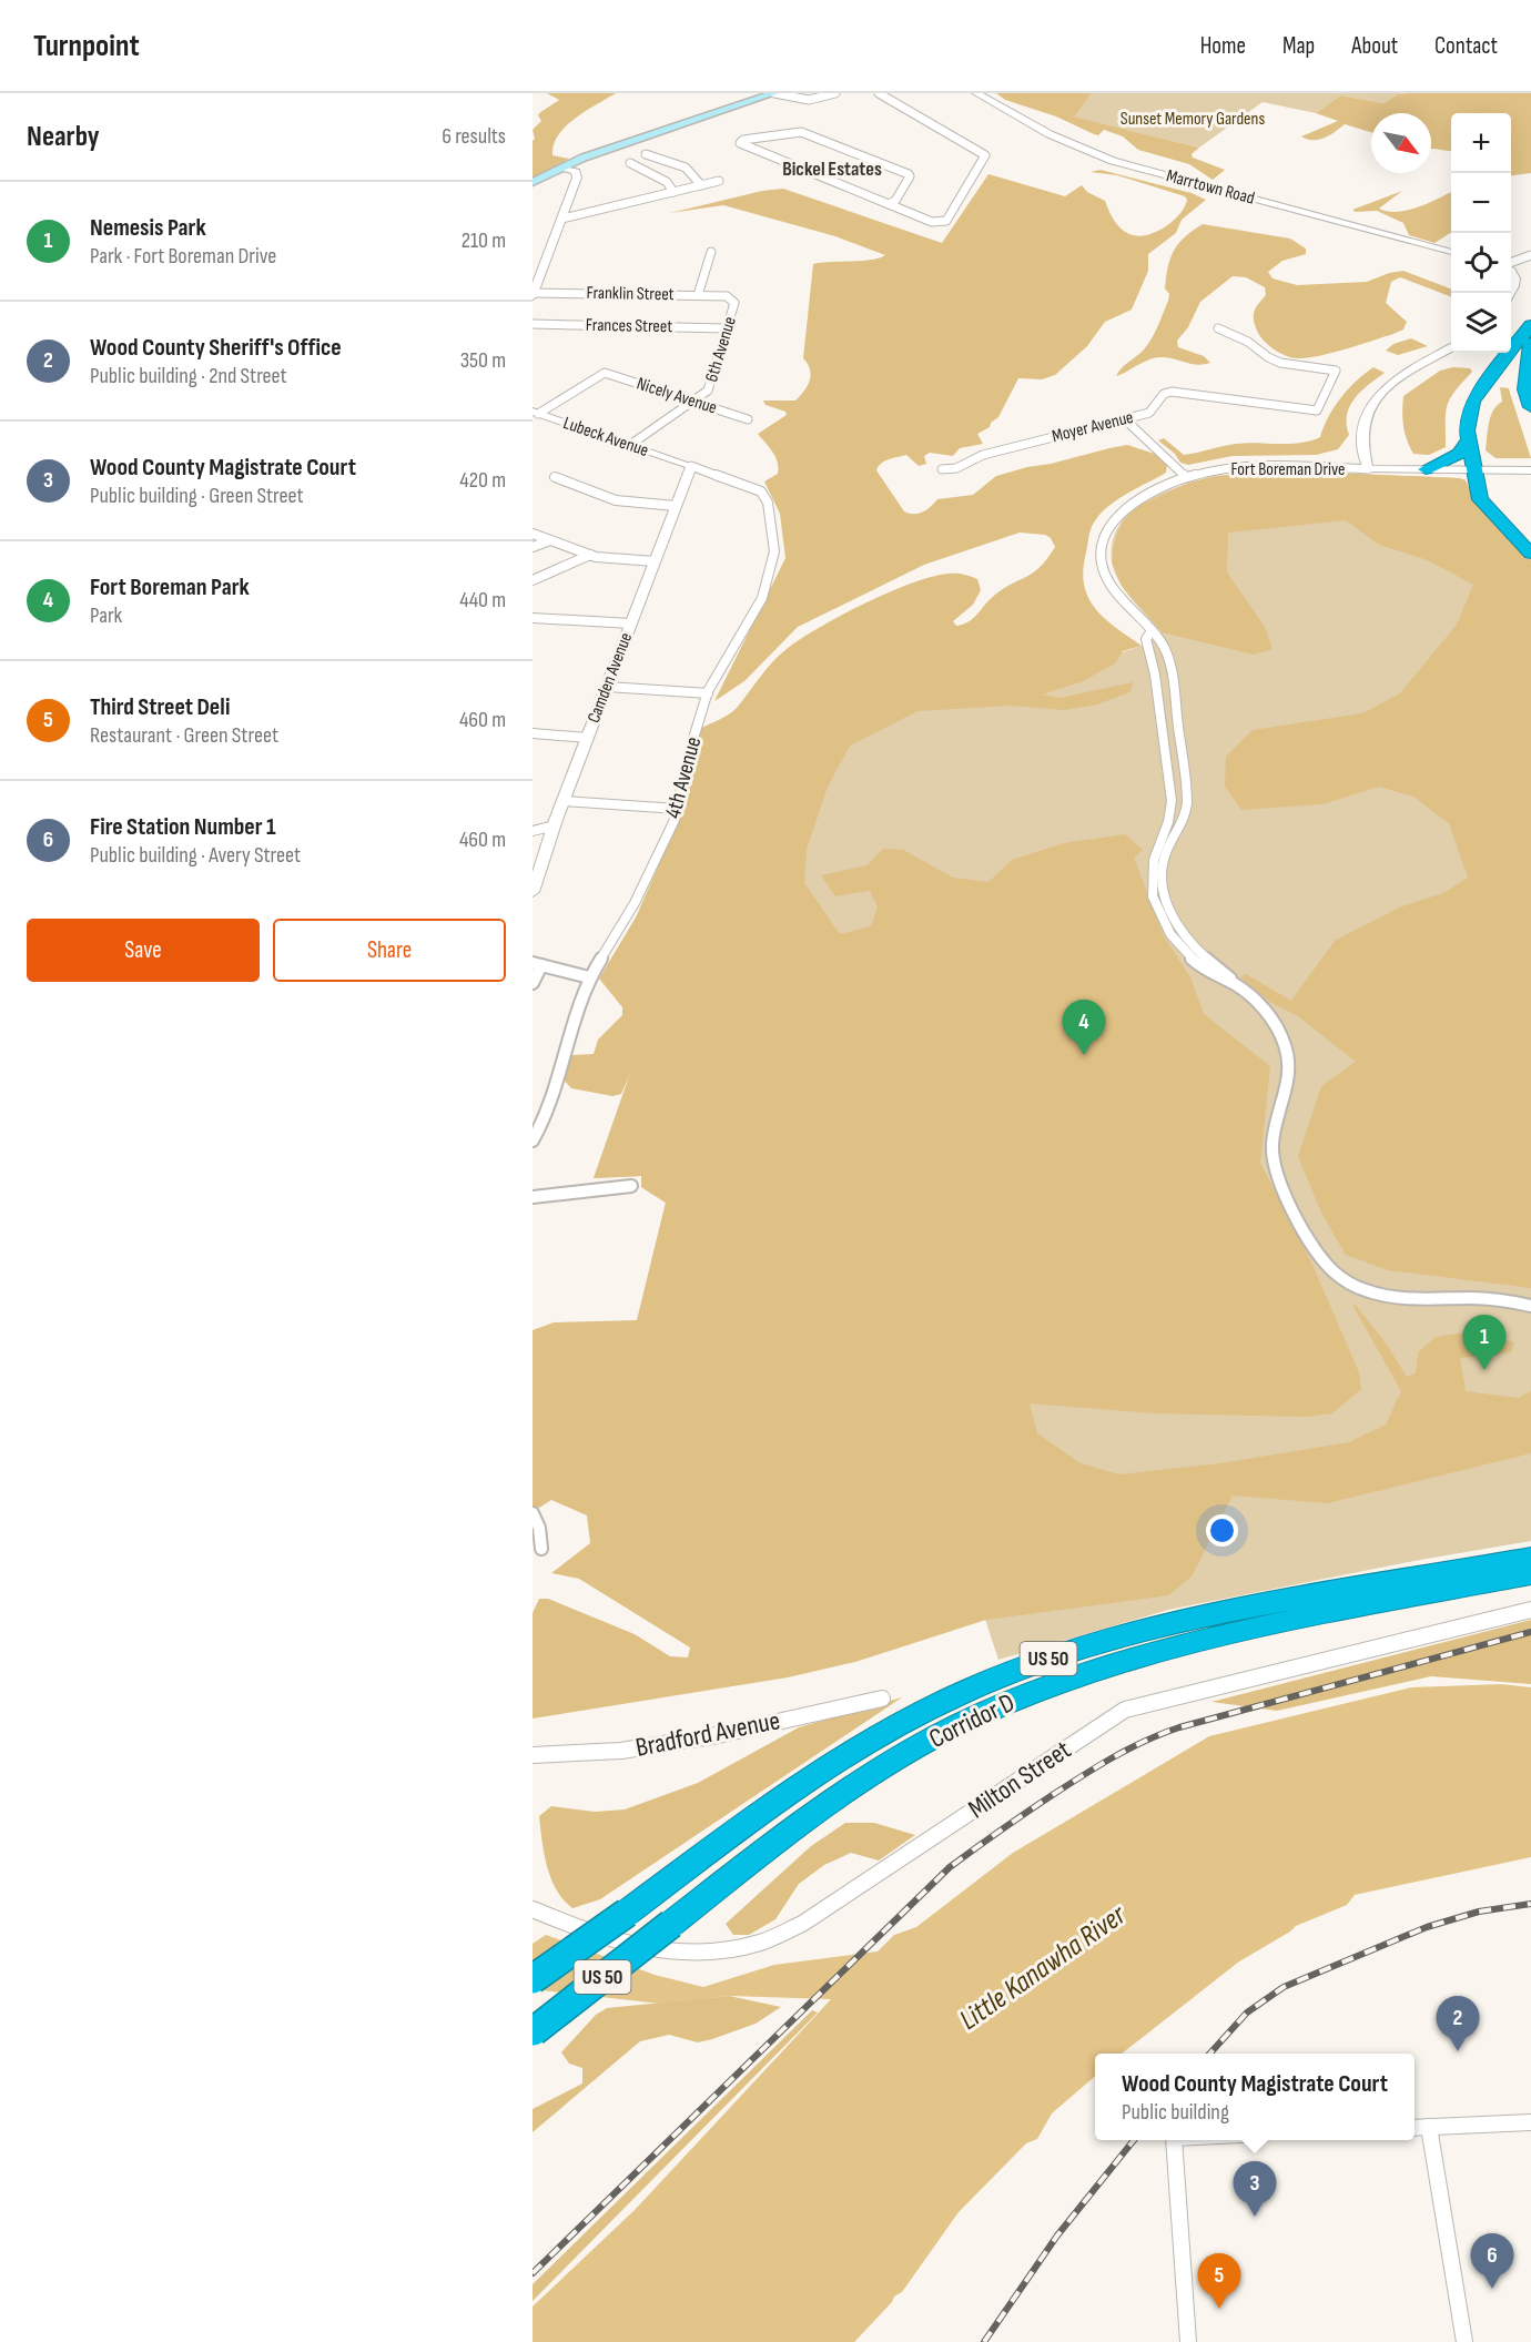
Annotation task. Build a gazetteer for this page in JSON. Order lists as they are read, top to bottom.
{
  "streets": {
    "highway": ["US 50", "Corridor D"],
    "street": [
      "Marrtown Road",
      "Franklin Street",
      "Frances Street",
      "6th Avenue",
      "Nicely Avenue",
      "Moyer Avenue",
      "Lubeck Avenue",
      "Fort Boreman Drive",
      "Camden Avenue",
      "4th Avenue",
      "Bradford Avenue",
      "Milton Street"
    ]
  },
  "crossings": [
    ["Franklin Street", "6th Avenue"],
    ["Frances Street", "6th Avenue"],
    ["6th Avenue", "Nicely Avenue"],
    ["6th Avenue", "Lubeck Avenue"],
    ["Nicely Avenue", "Lubeck Avenue"],
    ["Lubeck Avenue", "4th Avenue"],
    ["Camden Avenue", "4th Avenue"]
  ],
  "districts": ["Bickel Estates"],
  "water": ["Little Kanawha River"],
  "parks": ["Sunset Memory Gardens"],
  "north": "bottom right",
  "page": {
    "header": "Turnpoint",
    "nav": [
      "Home",
      "Map",
      "About",
      "Contact"
    ],
    "heading": ["Nearby", "6 results"],
    "map_buttons": ["+", "−"],
    "list": [
      {
        "mark": "1",
        "name": "Nemesis Park",
        "note": "Park · Fort Boreman Drive",
        "value": "210 m"
      },
      {
        "mark": "2",
        "name": "Wood County Sheriff's Office",
        "note": "Public building · 2nd Street",
        "value": "350 m"
      },
      {
        "mark": "3",
        "name": "Wood County Magistrate Court",
        "note": "Public building · Green Street",
        "value": "420 m"
      },
      {
        "mark": "4",
        "name": "Fort Boreman Park",
        "note": "Park",
        "value": "440 m"
      },
      {
        "mark": "5",
        "name": "Third Street Deli",
        "note": "Restaurant · Green Street",
        "value": "460 m"
      },
      {
        "mark": "6",
        "name": "Fire Station Number 1",
        "note": "Public building · Avery Street",
        "value": "460 m"
      }
    ],
    "buttons": ["Save", "Share"],
    "pins": [
      "4",
      "1",
      "2",
      "3",
      "6",
      "5"
    ],
    "popup": ["Wood County Magistrate Court", "Public building"]
  }
}
